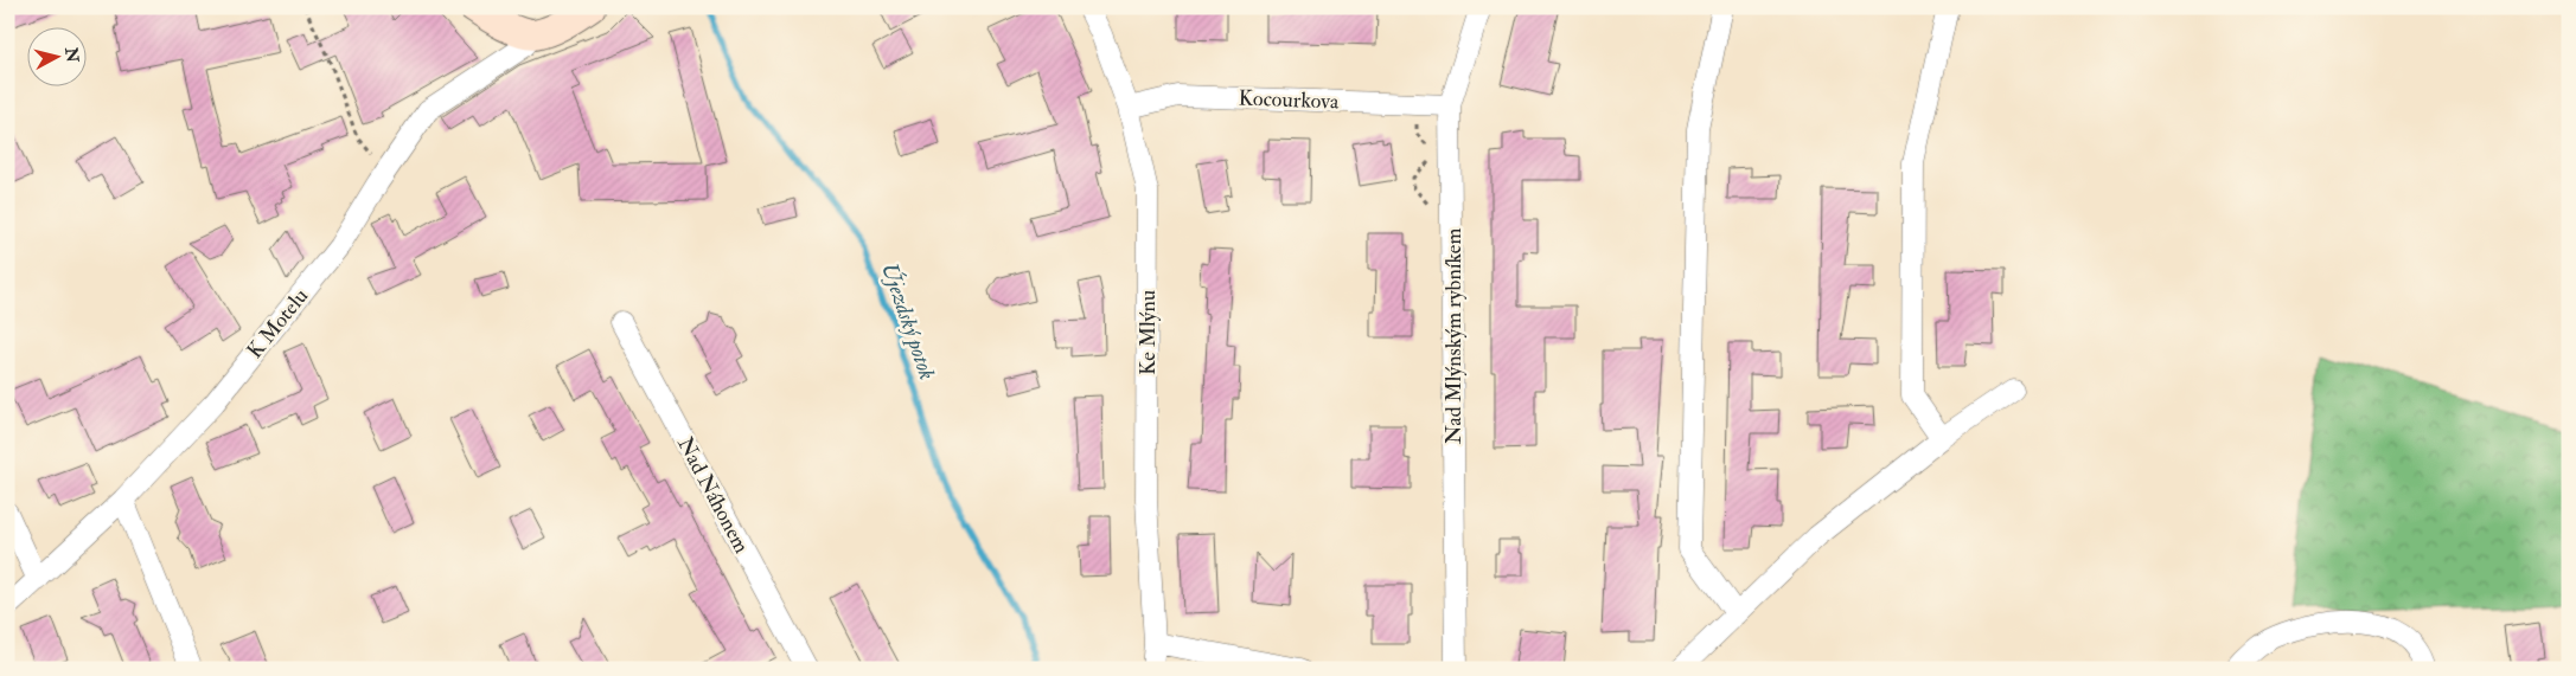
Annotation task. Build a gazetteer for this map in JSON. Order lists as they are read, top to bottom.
{
  "streets": {
    "street": [
      "Kocourkova",
      "K Motelu",
      "Ke Mlýnu",
      "Nad Mlýnským rybníkem",
      "Nad Náhonem"
    ]
  },
  "crossings": [
    ["Kocourkova", "Ke Mlýnu"],
    ["Kocourkova", "Nad Mlýnským rybníkem"]
  ],
  "water": ["Újezdský potok"],
  "north": "right"
}
